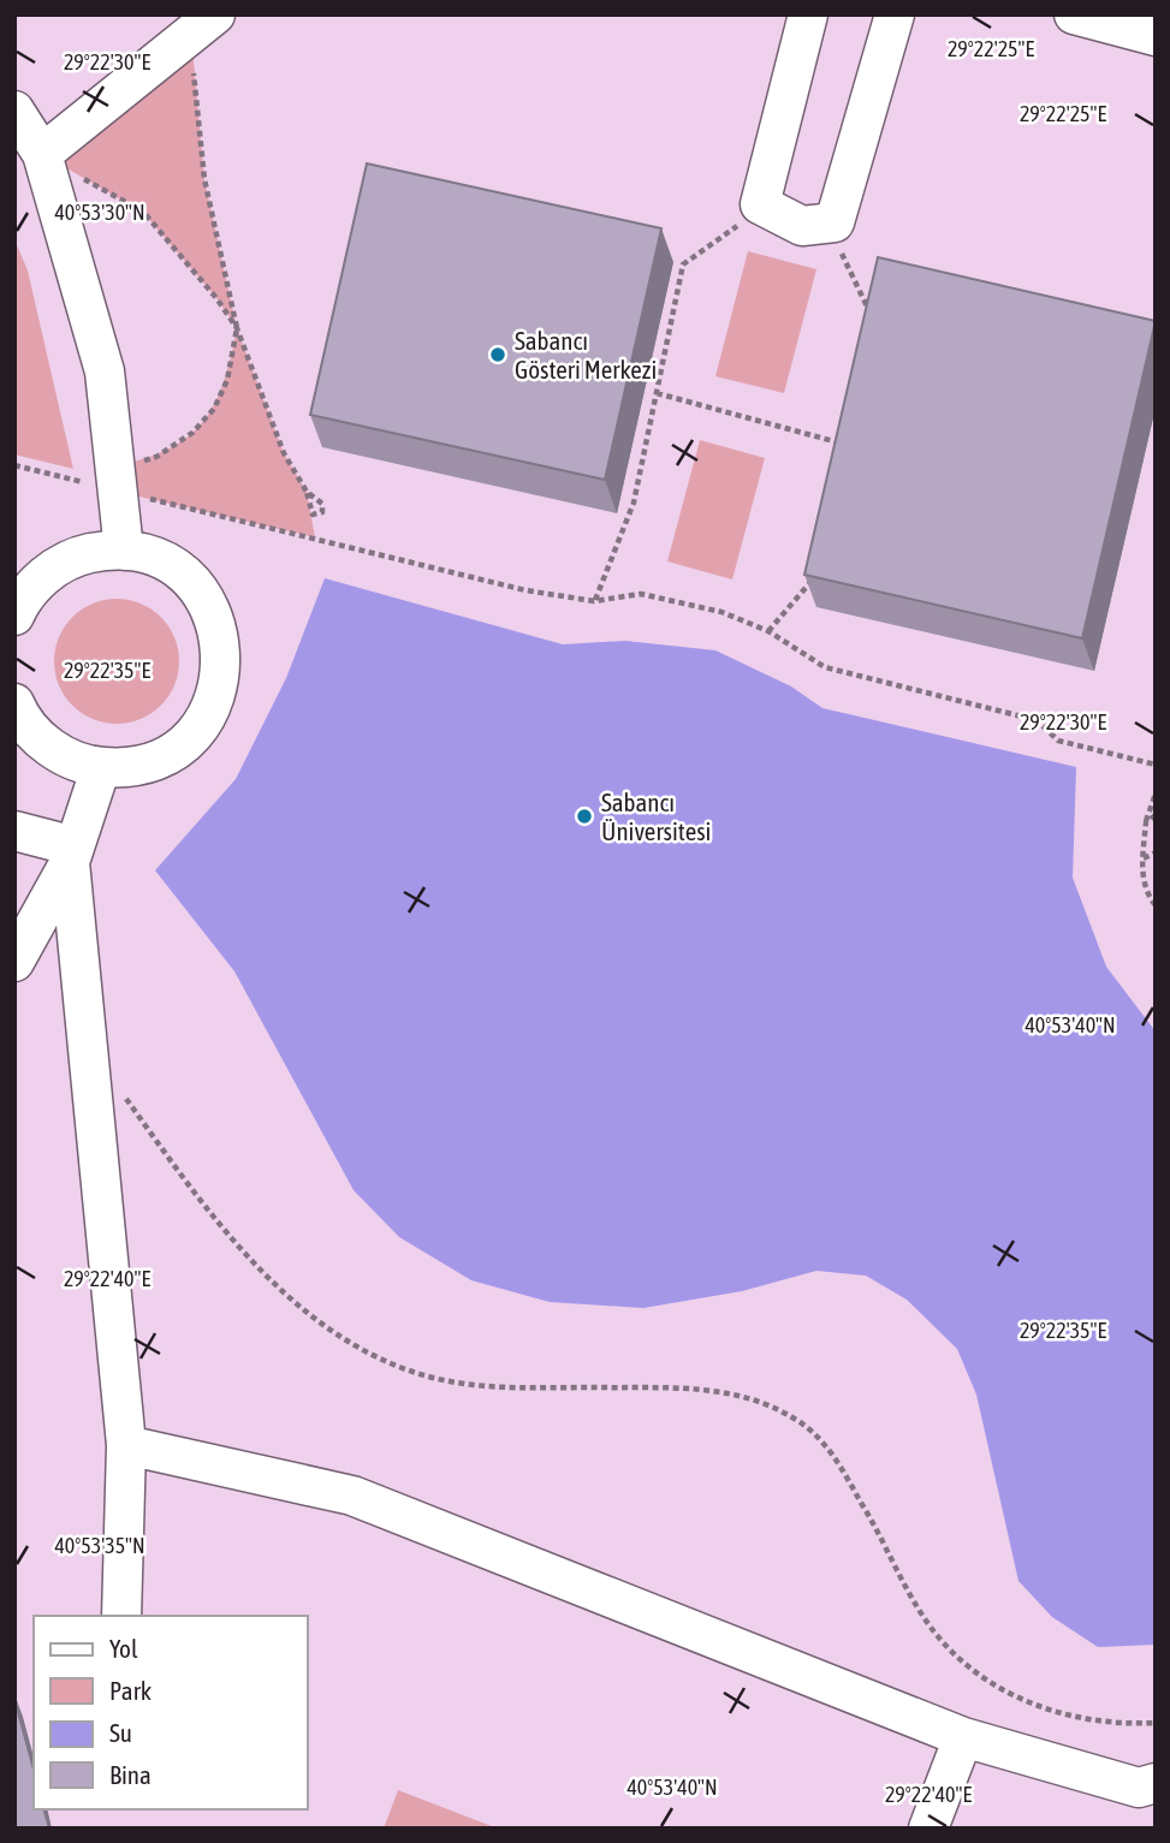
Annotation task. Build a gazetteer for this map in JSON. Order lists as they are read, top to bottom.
{
  "places": ["Sabancı Gösteri Merkezi", "Sabancı Üniversitesi"],
  "legend": [
    "Yol",
    "Park",
    "Su",
    "Bina"
  ],
  "coordinates": [
    "29°22'25\"E",
    "29°22'30\"E",
    "40°53'30\"N",
    "29°22'35\"E",
    "40°53'40\"N",
    "29°22'40\"E",
    "40°53'35\"N"
  ]
}
